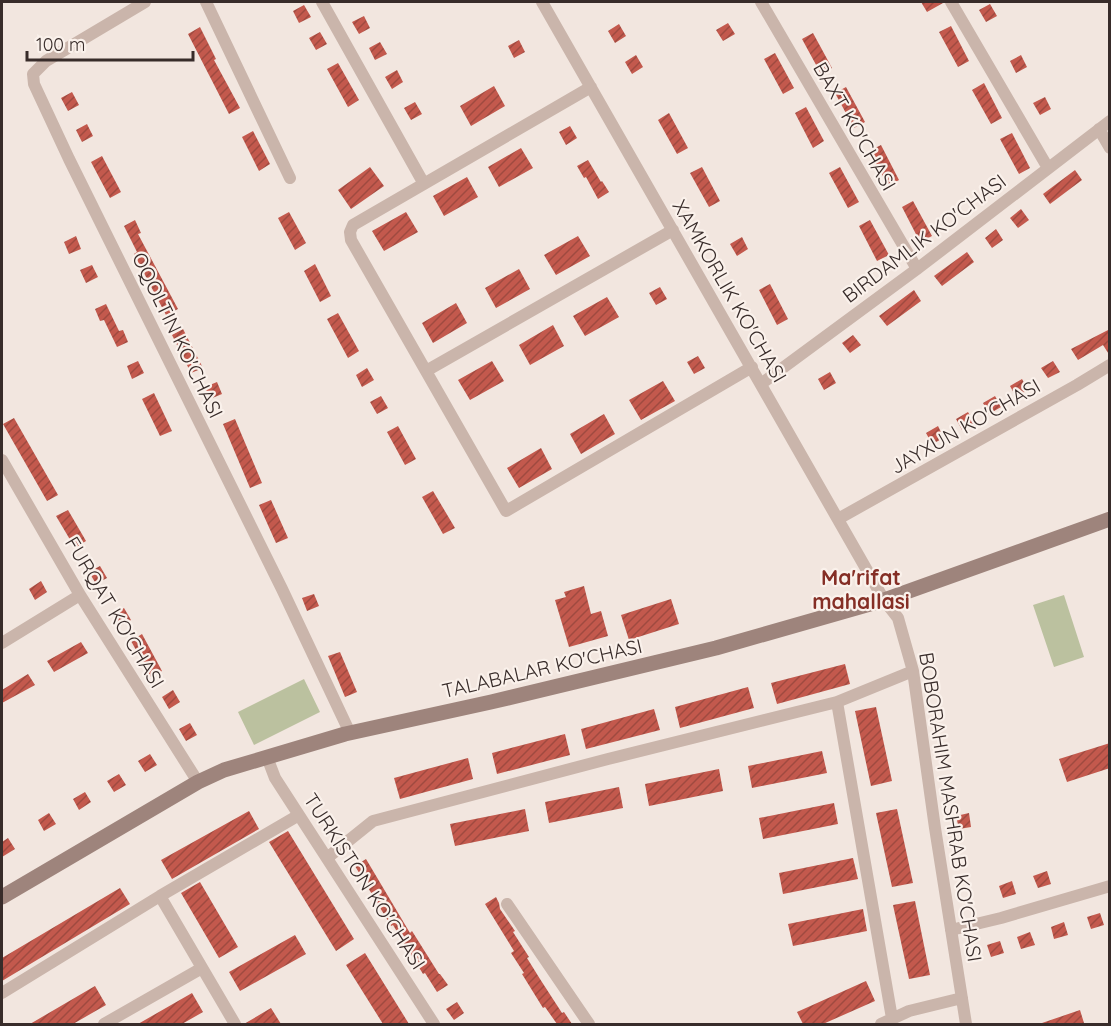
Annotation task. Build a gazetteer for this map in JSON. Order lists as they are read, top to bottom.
{
  "streets": {
    "street": [
      "BAXT KO'CHASI",
      "BIRDAMLIK KO'CHASI",
      "XAMKORLIK KO'CHASI",
      "OQOLTIN KO'CHASI",
      "JAYXUN KO'CHASI",
      "FURQAT KO'CHASI",
      "TALABALAR KO'CHASI",
      "BOBORAHIM MASHRAB KO'CHASI",
      "TURKISTON KO'CHASI"
    ]
  },
  "crossings": [
    ["BAXT KO'CHASI", "BIRDAMLIK KO'CHASI"],
    ["BIRDAMLIK KO'CHASI", "XAMKORLIK KO'CHASI"],
    ["XAMKORLIK KO'CHASI", "JAYXUN KO'CHASI"],
    ["XAMKORLIK KO'CHASI", "TALABALAR KO'CHASI"],
    ["XAMKORLIK KO'CHASI", "BOBORAHIM MASHRAB KO'CHASI"],
    ["OQOLTIN KO'CHASI", "TALABALAR KO'CHASI"],
    ["FURQAT KO'CHASI", "TALABALAR KO'CHASI"],
    ["TALABALAR KO'CHASI", "BOBORAHIM MASHRAB KO'CHASI"],
    ["TALABALAR KO'CHASI", "TURKISTON KO'CHASI"]
  ],
  "districts": ["Ma'rifat mahallasi"],
  "scale_bar": "100 m"
}
